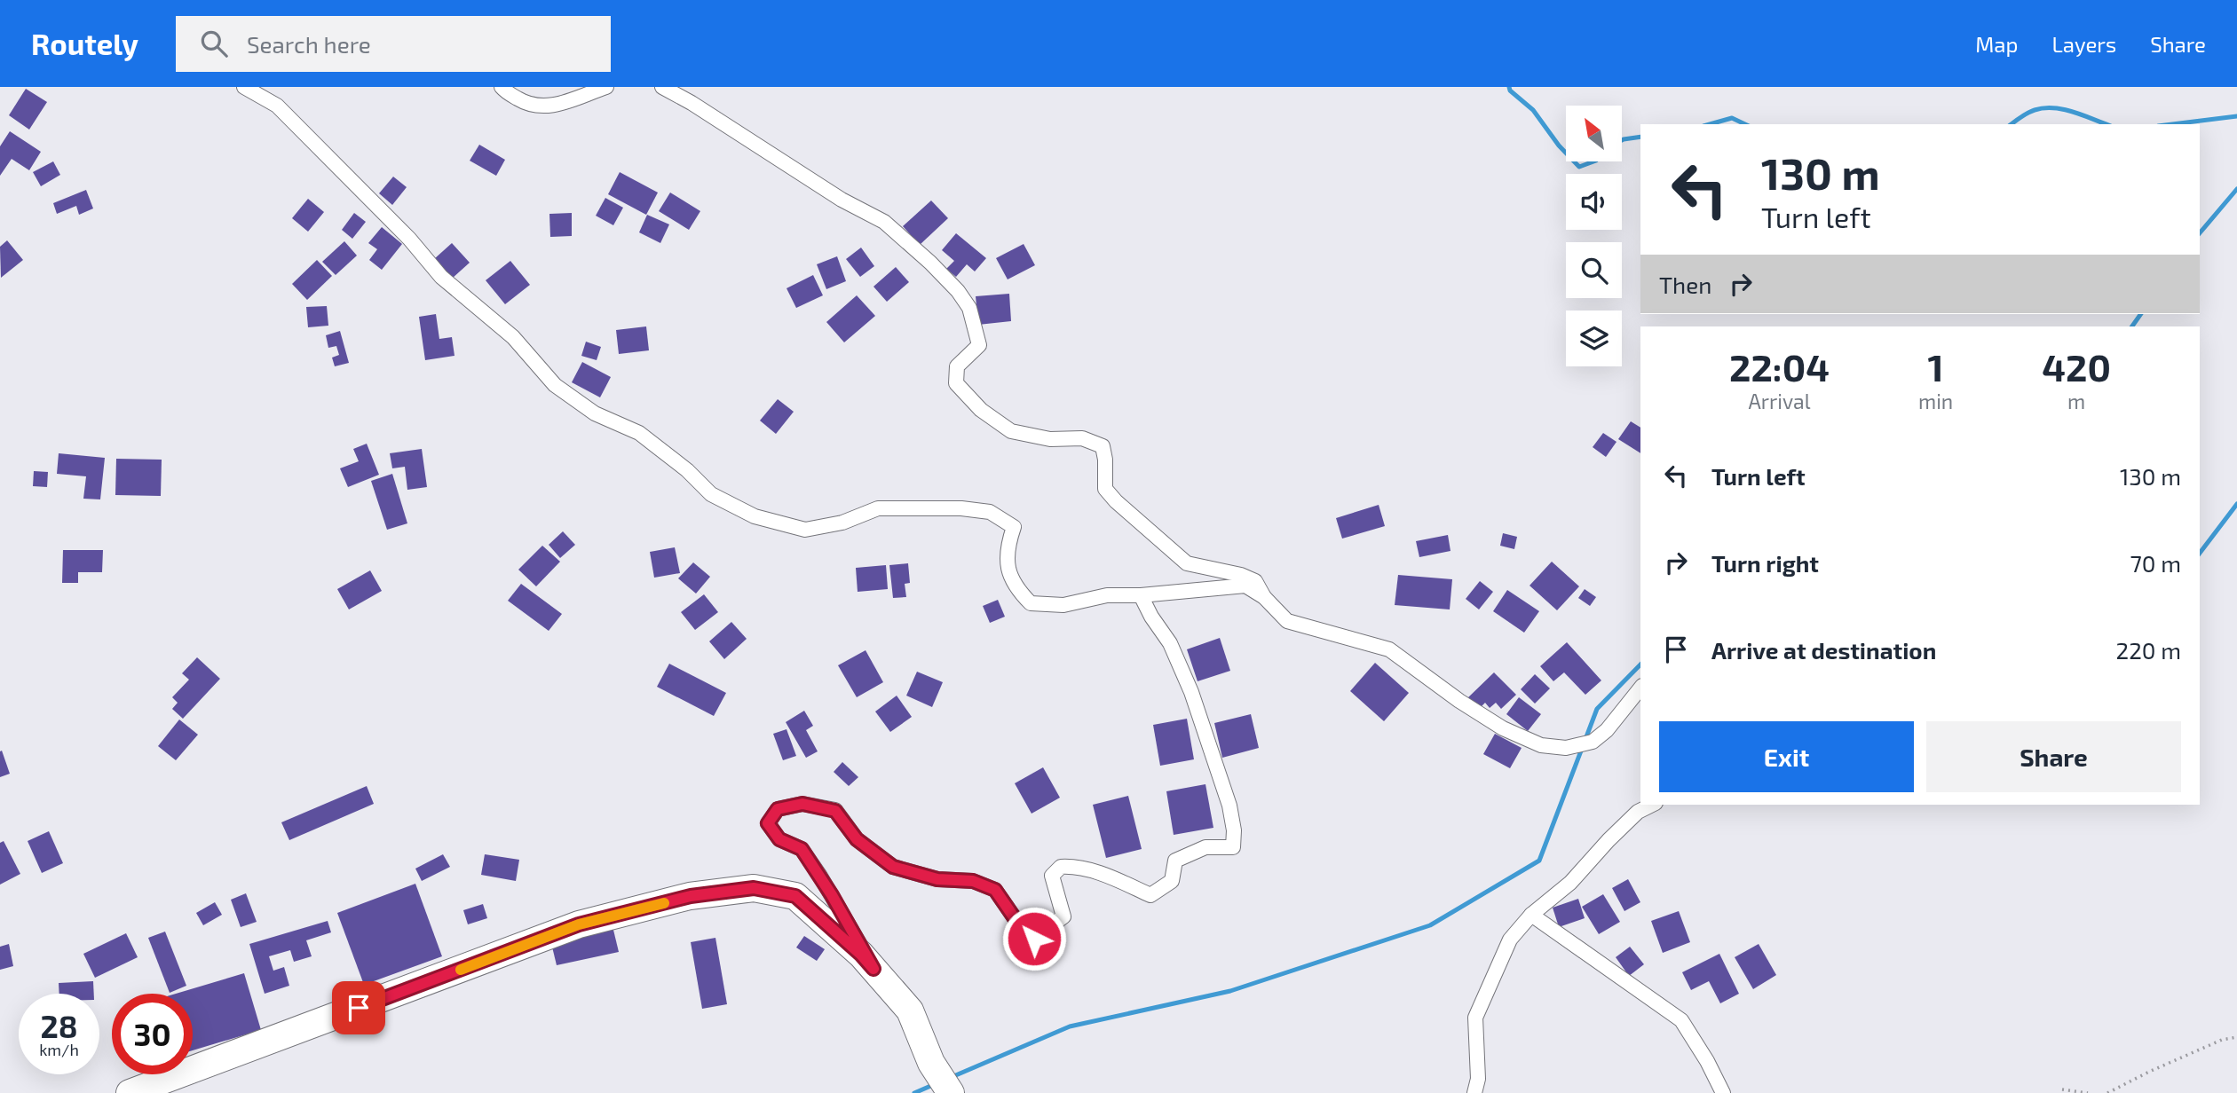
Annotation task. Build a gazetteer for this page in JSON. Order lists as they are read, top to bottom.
{
  "north": "top left",
  "page": {
    "header": "Routely",
    "search": "Search here",
    "nav": ["Map", "Layers", "Share"],
    "turn": ["130 m", "Turn left"],
    "then": "Then",
    "eta": [
      "22:04",
      "Arrival",
      "1",
      "min",
      "420",
      "m"
    ],
    "list": [
      {
        "name": "Turn left",
        "value": "130 m"
      },
      {
        "name": "Turn right",
        "value": "70 m"
      },
      {
        "name": "Arrive at destination",
        "value": "220 m"
      }
    ],
    "buttons": ["Exit", "Share"],
    "speed": "28 km/h",
    "limit": "30"
  }
}
